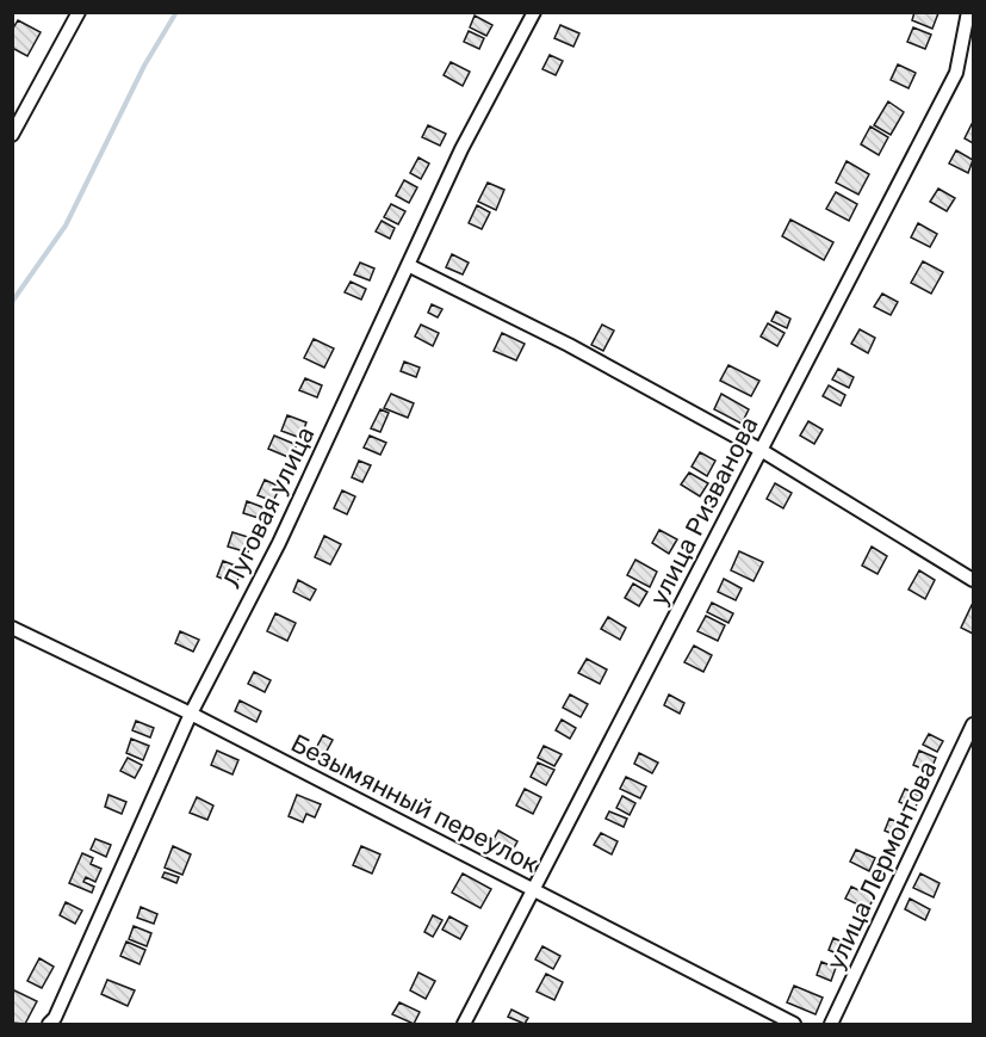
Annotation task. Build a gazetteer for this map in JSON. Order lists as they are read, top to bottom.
{
  "streets": {
    "street": [
      "Луговая улица",
      "улица Ризванова",
      "Безымянный переулок",
      "улица Лермонтова"
    ]
  },
  "crossings": [
    ["Луговая улица", "Безымянный переулок"],
    ["улица Ризванова", "Безымянный переулок"]
  ]
}
